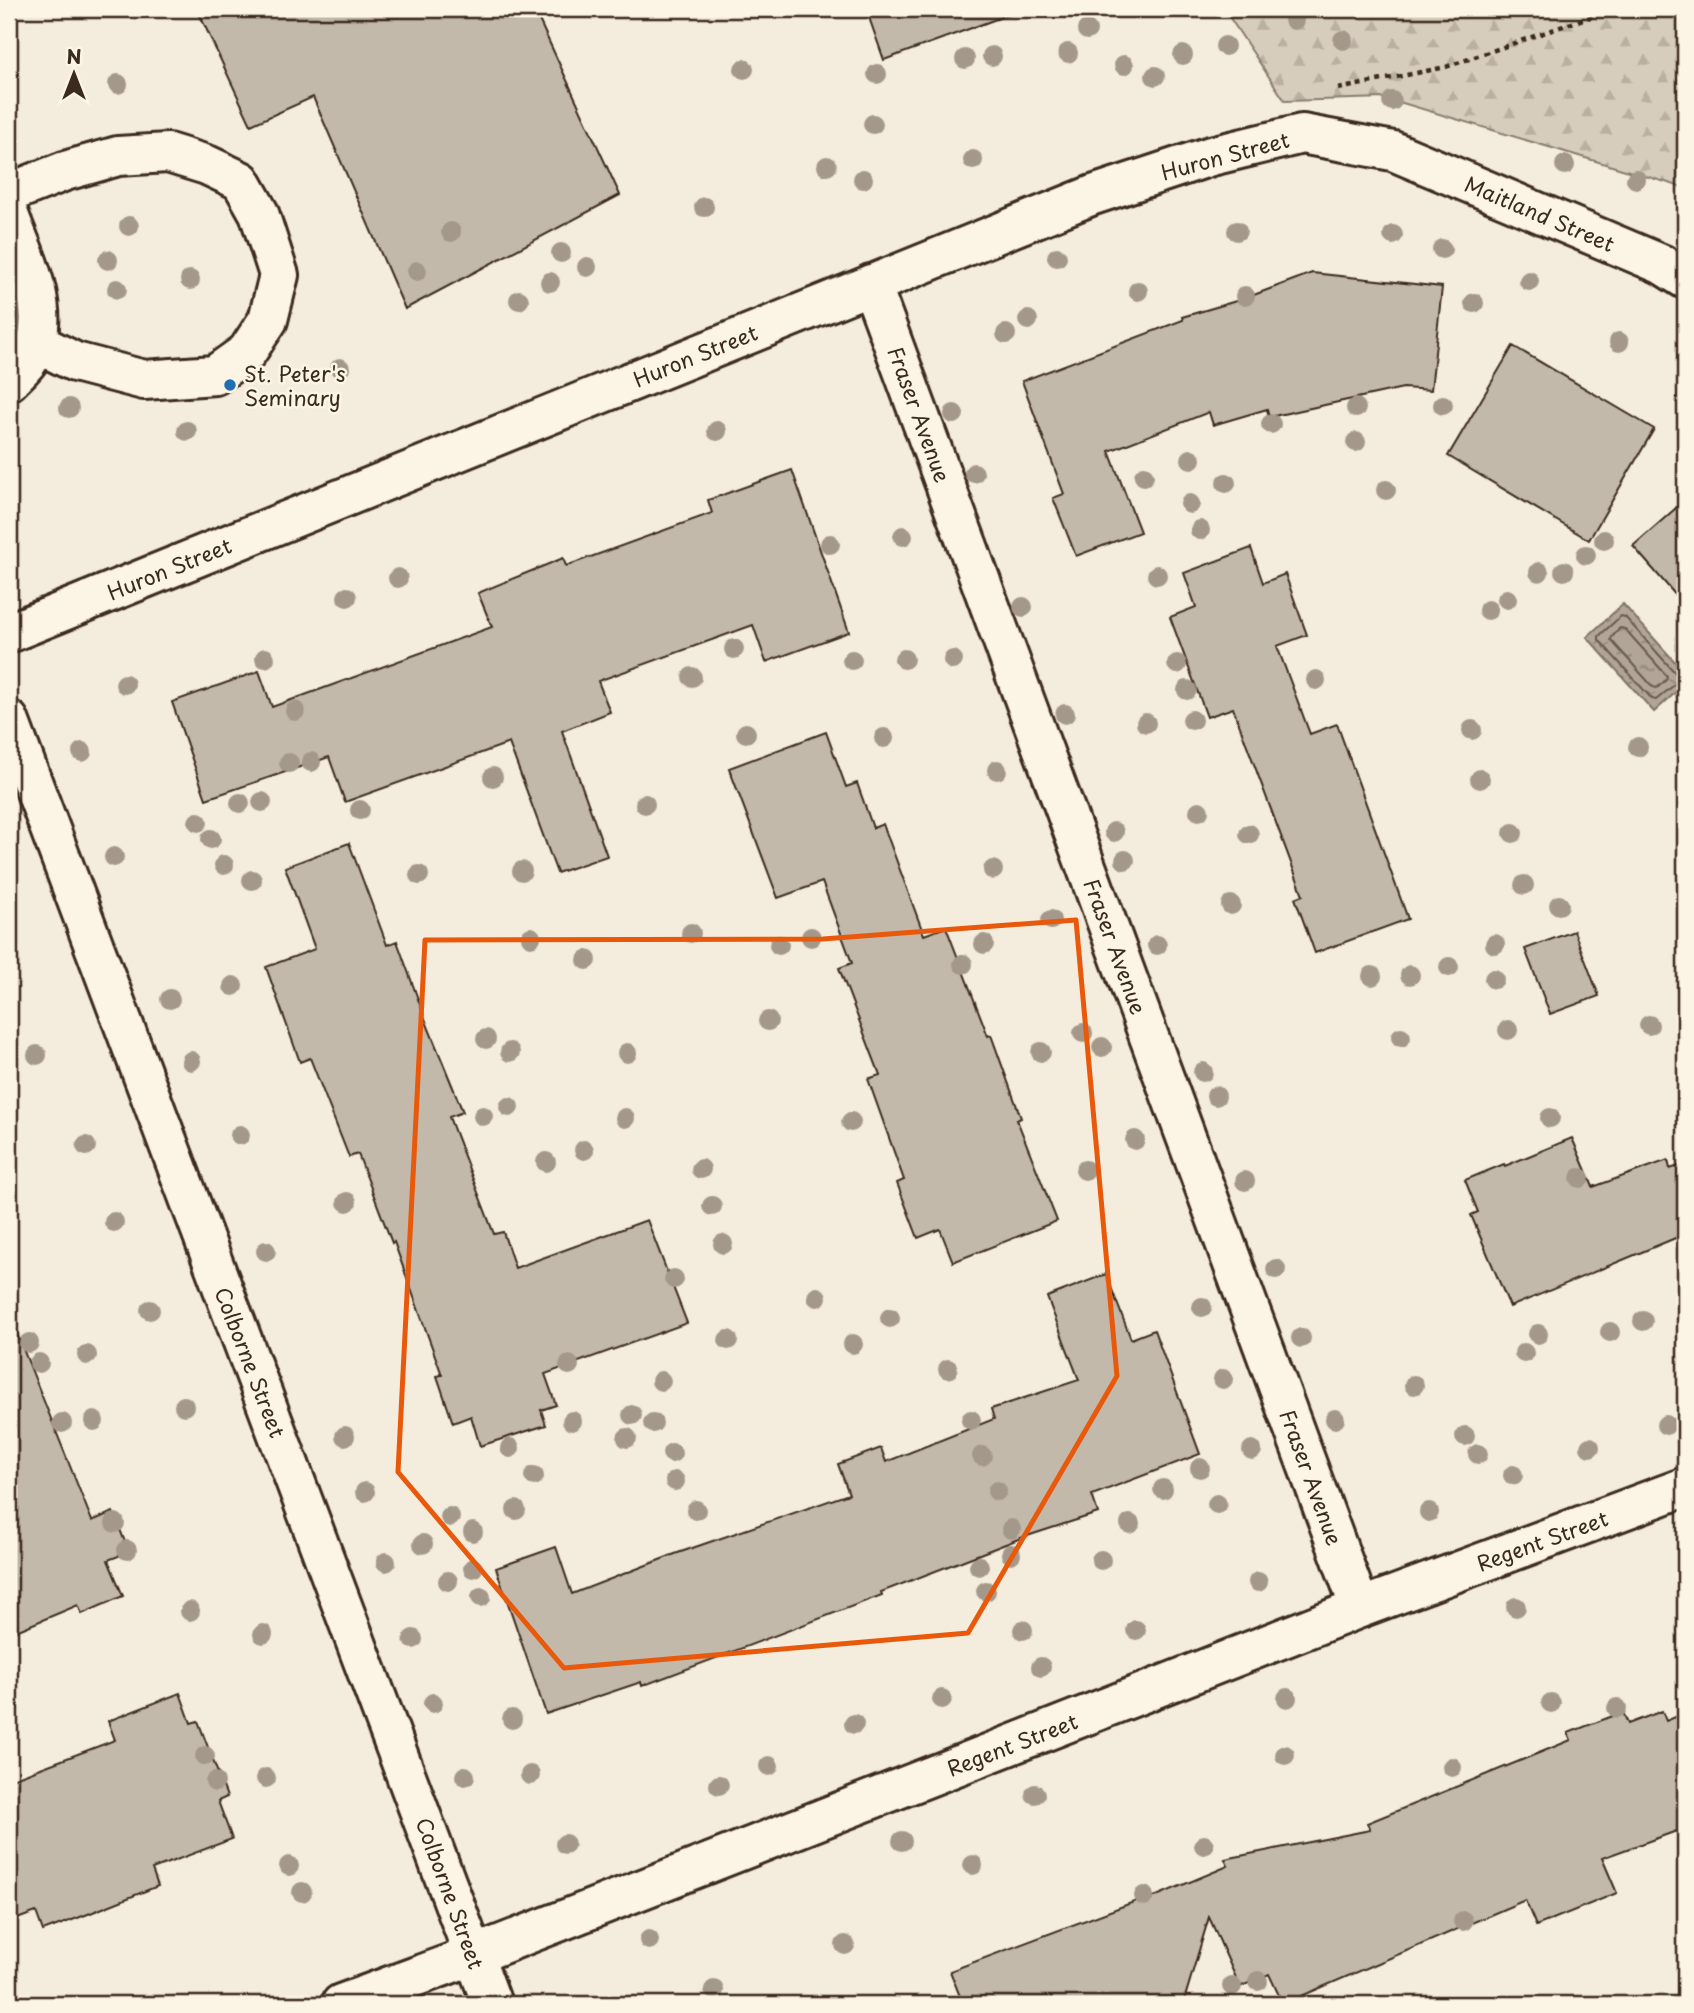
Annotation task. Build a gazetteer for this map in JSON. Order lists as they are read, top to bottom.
{
  "streets": {
    "street": [
      "Huron Street",
      "Maitland Street",
      "Fraser Avenue",
      "Colborne Street",
      "Regent Street"
    ]
  },
  "crossings": [
    ["Huron Street", "Maitland Street"],
    ["Huron Street", "Fraser Avenue"],
    ["Fraser Avenue", "Regent Street"],
    ["Colborne Street", "Regent Street"]
  ],
  "places": ["St. Peter's Seminary"],
  "north": "top"
}
